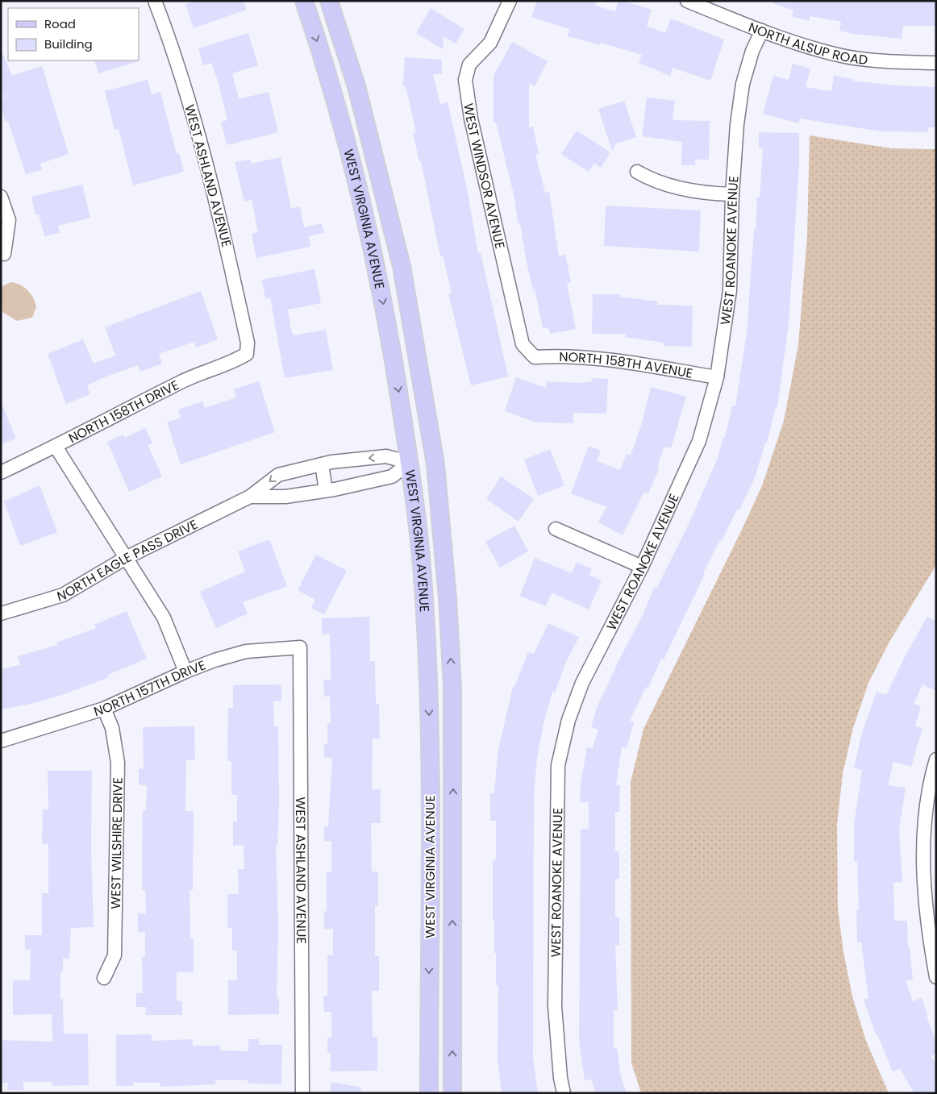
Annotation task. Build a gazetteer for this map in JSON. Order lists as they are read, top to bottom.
{
  "streets": {
    "main road": ["WEST VIRGINIA AVENUE"],
    "street": [
      "NORTH ALSUP ROAD",
      "WEST ASHLAND AVENUE",
      "WEST WINDSOR AVENUE",
      "WEST ROANOKE AVENUE",
      "NORTH 158TH AVENUE",
      "NORTH 158TH DRIVE",
      "NORTH EAGLE PASS DRIVE",
      "NORTH 157TH DRIVE",
      "WEST WILSHIRE DRIVE"
    ]
  },
  "crossings": [
    ["NORTH ALSUP ROAD", "WEST ROANOKE AVENUE"],
    ["WEST ASHLAND AVENUE", "NORTH 158TH DRIVE"],
    ["WEST ASHLAND AVENUE", "NORTH 157TH DRIVE"],
    ["WEST WINDSOR AVENUE", "NORTH 158TH AVENUE"],
    ["WEST VIRGINIA AVENUE", "NORTH EAGLE PASS DRIVE"],
    ["WEST ROANOKE AVENUE", "NORTH 158TH AVENUE"],
    ["NORTH 157TH DRIVE", "WEST WILSHIRE DRIVE"]
  ],
  "legend": ["Road", "Building"]
}
